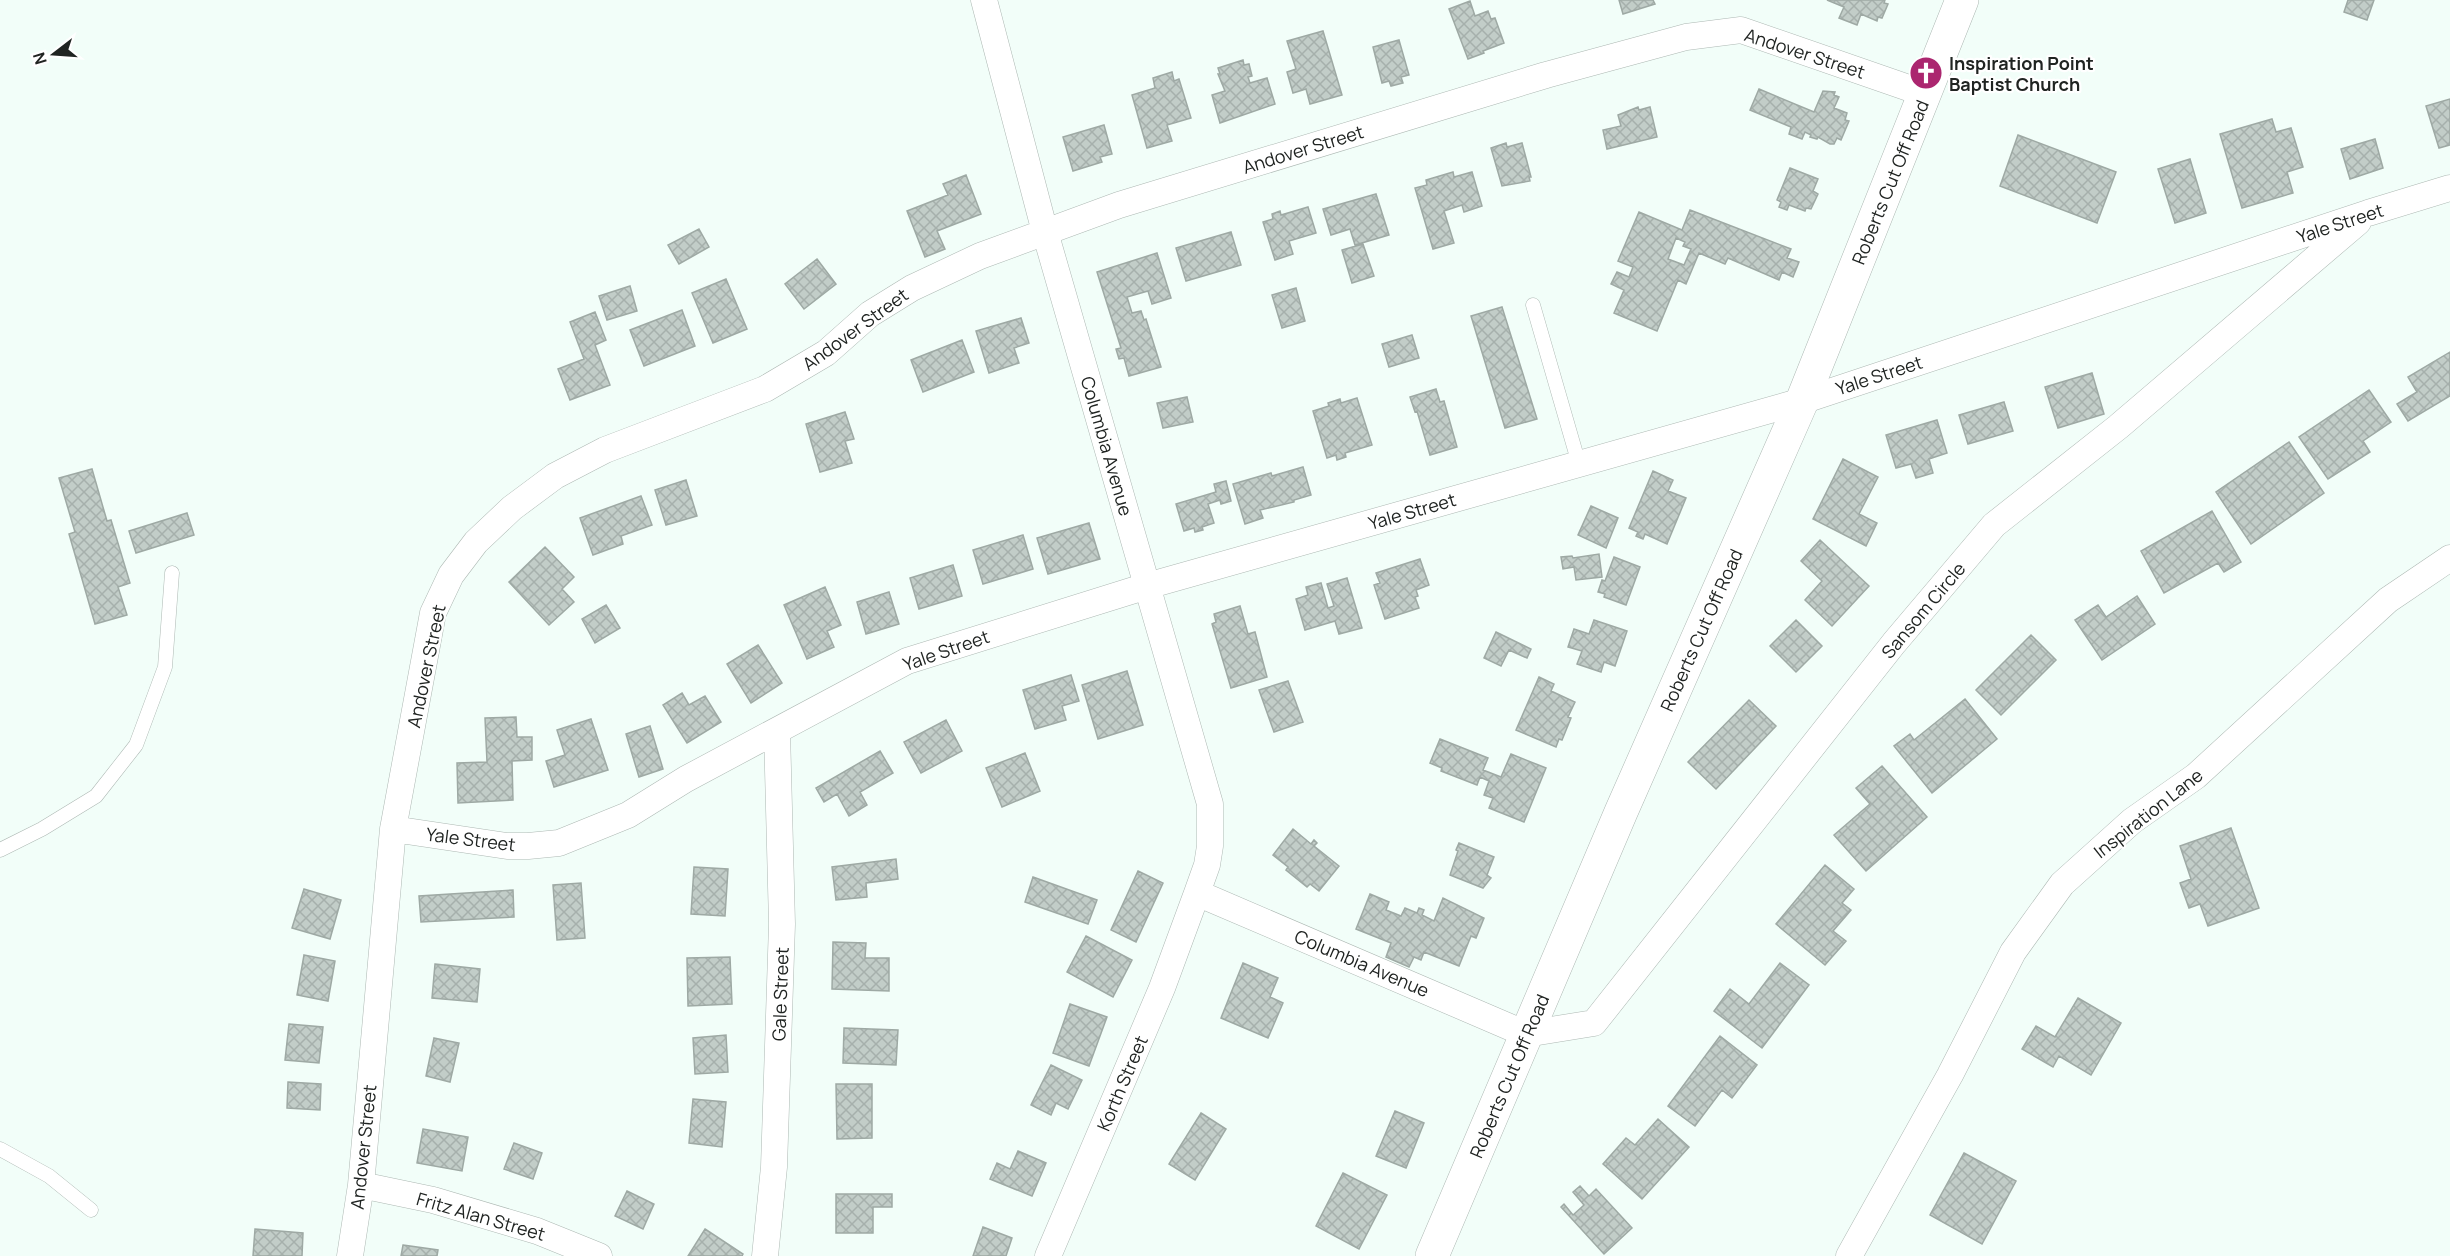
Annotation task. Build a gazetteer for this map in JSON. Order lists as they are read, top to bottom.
{
  "streets": {
    "street": [
      "Andover Street",
      "Roberts Cut Off Road",
      "Yale Street",
      "Columbia Avenue",
      "Sansom Circle",
      "Inspiration Lane",
      "Gale Street",
      "Korth Street",
      "Fritz Alan Street"
    ]
  },
  "crossings": [
    ["Andover Street", "Roberts Cut Off Road"],
    ["Andover Street", "Yale Street"],
    ["Andover Street", "Columbia Avenue"],
    ["Andover Street", "Fritz Alan Street"],
    ["Roberts Cut Off Road", "Yale Street"],
    ["Roberts Cut Off Road", "Columbia Avenue"],
    ["Roberts Cut Off Road", "Sansom Circle"],
    ["Yale Street", "Columbia Avenue"],
    ["Yale Street", "Sansom Circle"],
    ["Yale Street", "Gale Street"],
    ["Columbia Avenue", "Sansom Circle"],
    ["Columbia Avenue", "Korth Street"]
  ],
  "places": {
    "church": ["Inspiration Point Baptist Church"]
  },
  "north": "left"
}
